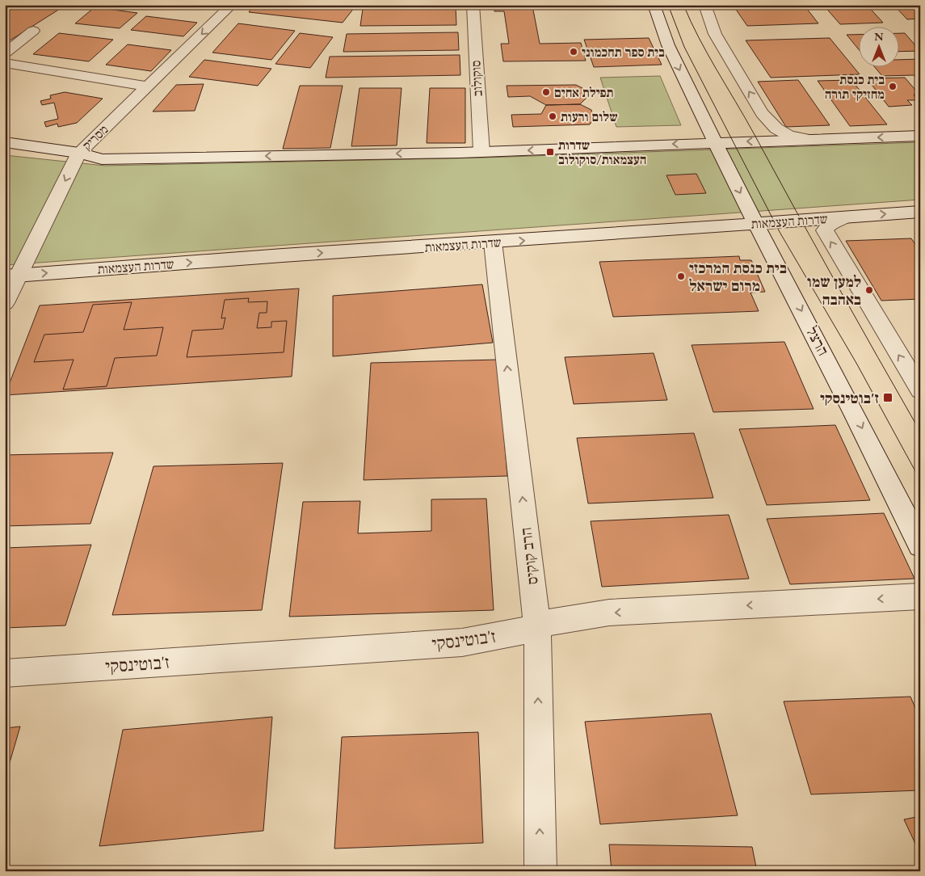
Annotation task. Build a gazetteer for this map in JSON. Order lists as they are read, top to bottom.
{
  "streets": {
    "street": [
      "סוקולוב",
      "מסריק",
      "שדרות העצמאות",
      "הרצל",
      "הרב קוקיס",
      "ז'בוטינסקי"
    ]
  },
  "crossings": [
    ["מסריק", "שדרות העצמאות"],
    ["שדרות העצמאות", "הרצל"],
    ["שדרות העצמאות", "הרב קוקיס"],
    ["הרב קוקיס", "ז'בוטינסקי"]
  ],
  "one_way": ["מסריק", "הרב קוקיס", "ז'בוטינסקי"],
  "places": {
    "other": [
      "בית ספר תחכמוני",
      "בית כנסת מחזיקי תורה",
      "תפילת אחים",
      "שלום ורעות",
      "בית כנסת המרכזי מרום ישראל",
      "למען שמו באהבה"
    ],
    "transit": ["שדרות העצמאות/סוקולוב", "ז'בוטינסקי"]
  },
  "north": "top"
}
